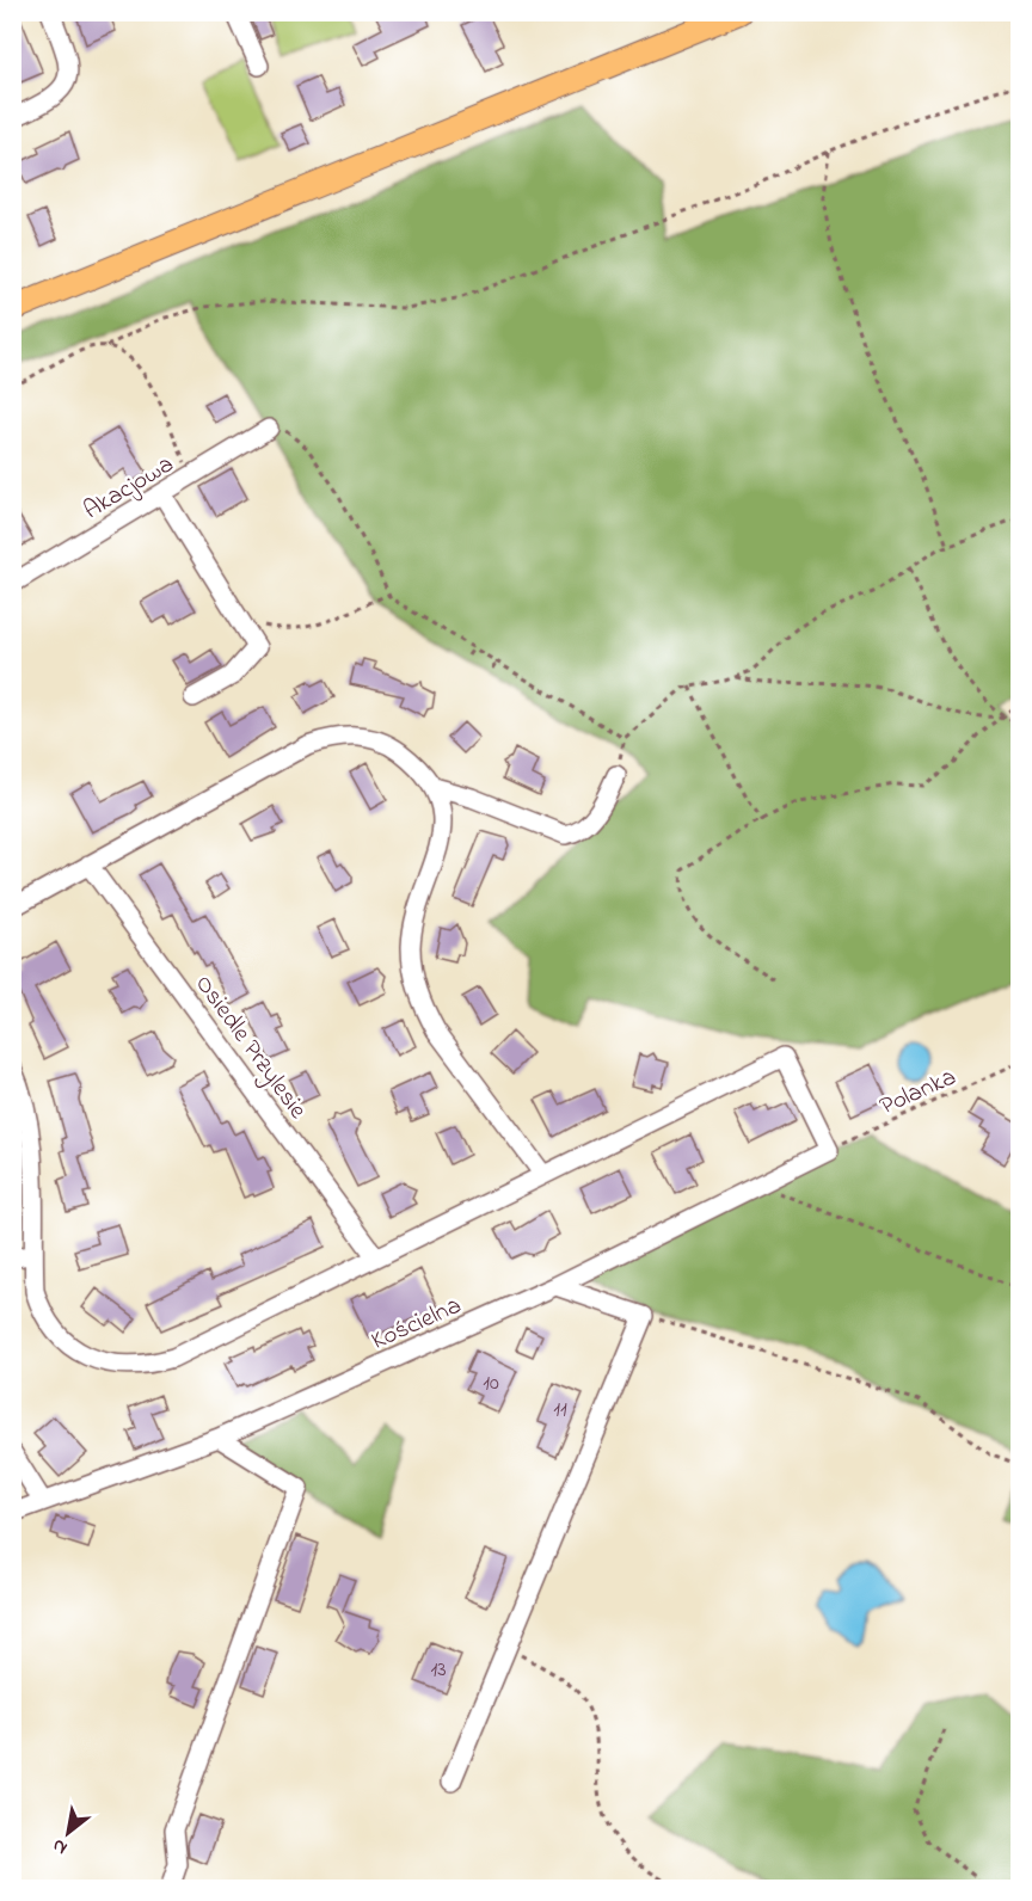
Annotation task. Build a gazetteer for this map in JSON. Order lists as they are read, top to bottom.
{
  "streets": {
    "street": ["Akacjowa", "Osiedle Przylesie", "Kościelna"],
    "path": ["Polanka"]
  },
  "crossings": [
    ["Polanka", "Kościelna"]
  ],
  "house_numbers": ["10", "11", "13"],
  "north": "bottom left"
}
